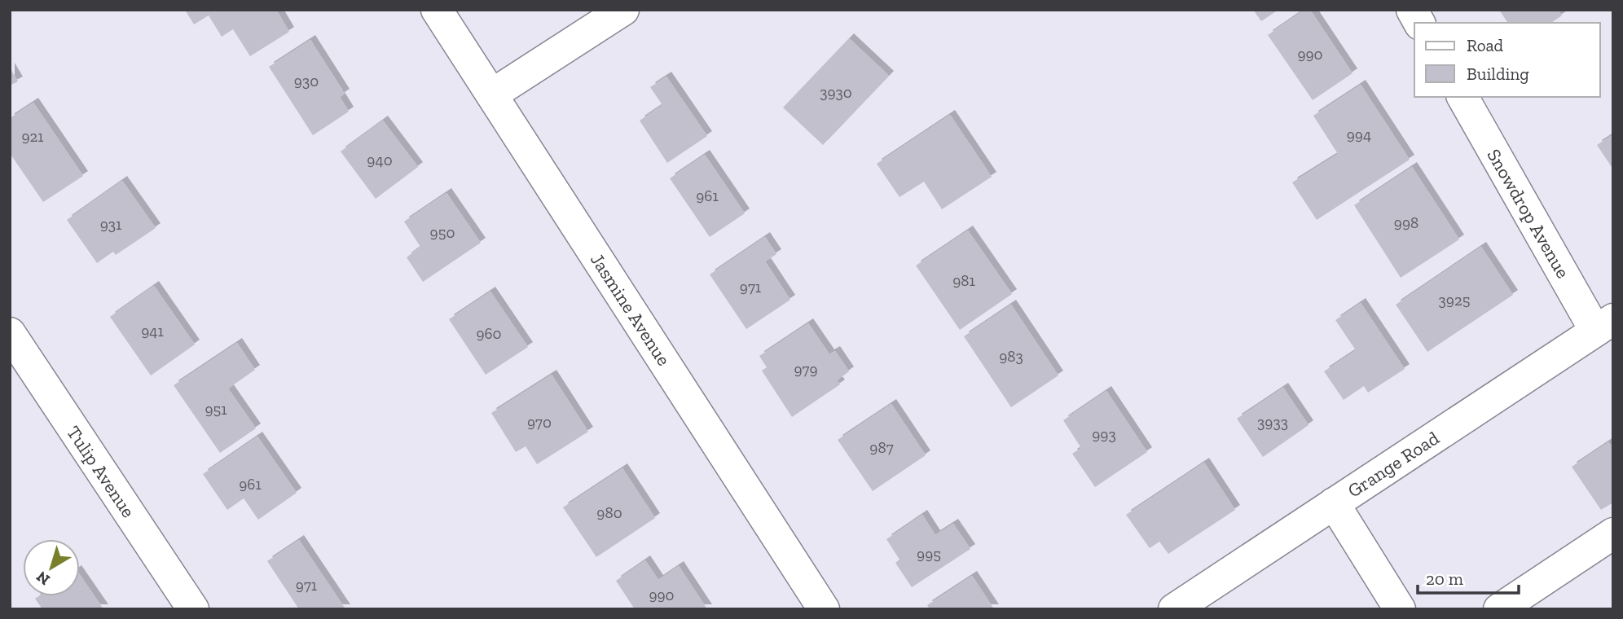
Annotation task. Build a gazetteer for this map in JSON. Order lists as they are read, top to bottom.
{
  "streets": {
    "street": [
      "Snowdrop Avenue",
      "Jasmine Avenue",
      "Grange Road",
      "Tulip Avenue"
    ]
  },
  "crossings": [
    ["Snowdrop Avenue", "Grange Road"]
  ],
  "house_numbers": [
    "990",
    "930",
    "3930",
    "994",
    "921",
    "940",
    "961",
    "998",
    "931",
    "950",
    "981",
    "971",
    "3925",
    "941",
    "960",
    "983",
    "979",
    "951",
    "970",
    "3933",
    "993",
    "987",
    "961",
    "980",
    "995",
    "971",
    "990"
  ],
  "legend": ["Road", "Building"],
  "scale_bar": "20 m",
  "north": "bottom left"
}
